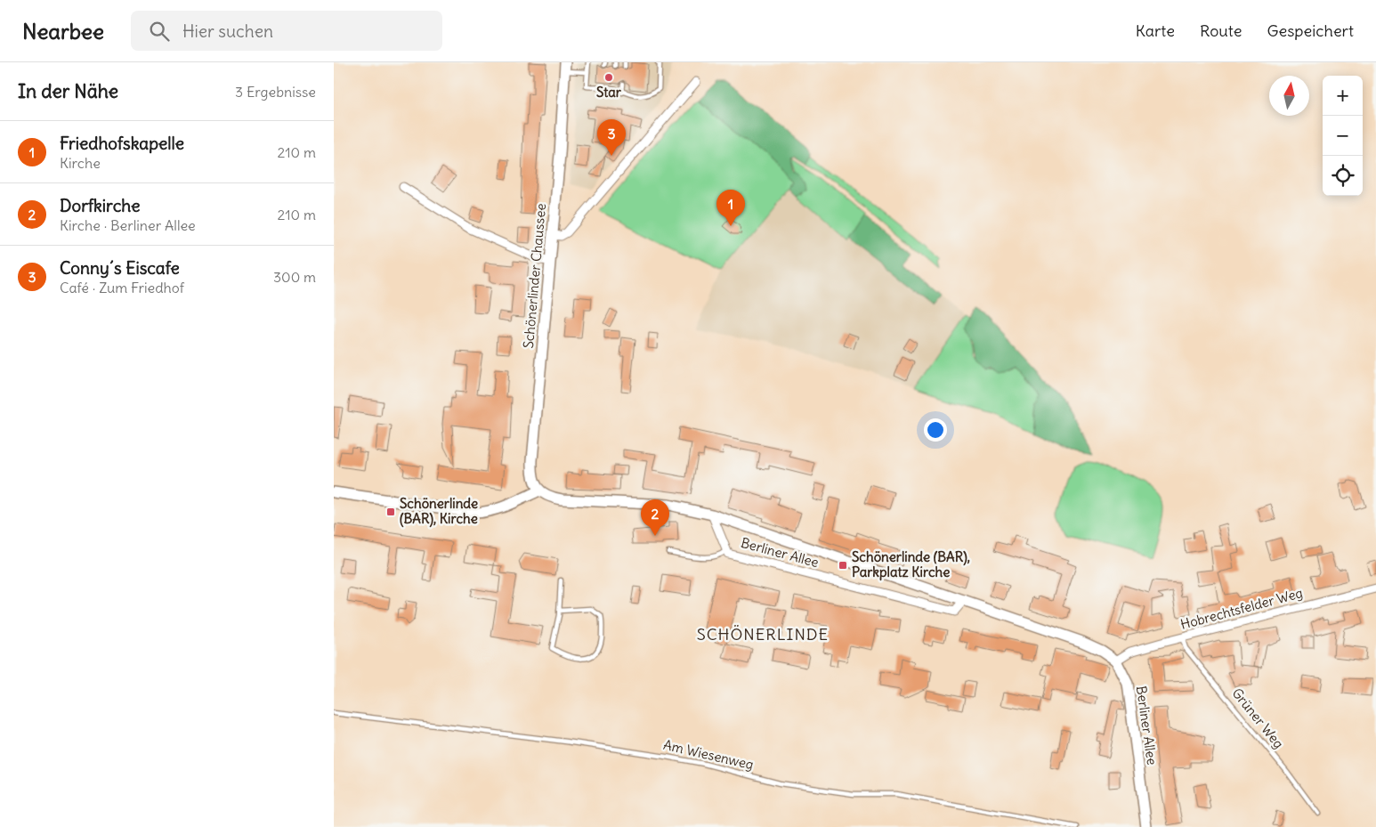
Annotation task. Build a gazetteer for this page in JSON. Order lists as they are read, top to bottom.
{
  "streets": {
    "main road": ["Schönerlinder Chaussee", "Berliner Allee"],
    "street": ["Hobrechtsfelder Weg"],
    "lane": ["Grüner Weg", "Am Wiesenweg"]
  },
  "crossings": [
    ["Schönerlinder Chaussee", "Berliner Allee"],
    ["Berliner Allee", "Hobrechtsfelder Weg"],
    ["Hobrechtsfelder Weg", "Grüner Weg"]
  ],
  "districts": ["SCHÖNERLINDE"],
  "places": {
    "other": ["Star"],
    "transit": ["Schönerlinde (BAR), Kirche", "Schönerlinde (BAR), Parkplatz Kirche"]
  },
  "north": "top",
  "page": {
    "header": "Nearbee",
    "search": "Hier suchen",
    "nav": ["Karte", "Route", "Gespeichert"],
    "heading": ["In der Nähe", "3 Ergebnisse"],
    "map_buttons": ["+", "−"],
    "pins": ["3", "1", "2"],
    "list": [
      {
        "mark": "1",
        "name": "Friedhofskapelle",
        "note": "Kirche",
        "value": "210 m"
      },
      {
        "mark": "2",
        "name": "Dorfkirche",
        "note": "Kirche · Berliner Allee",
        "value": "210 m"
      },
      {
        "mark": "3",
        "name": "Conny´s Eiscafe",
        "note": "Café · Zum Friedhof",
        "value": "300 m"
      }
    ]
  }
}
